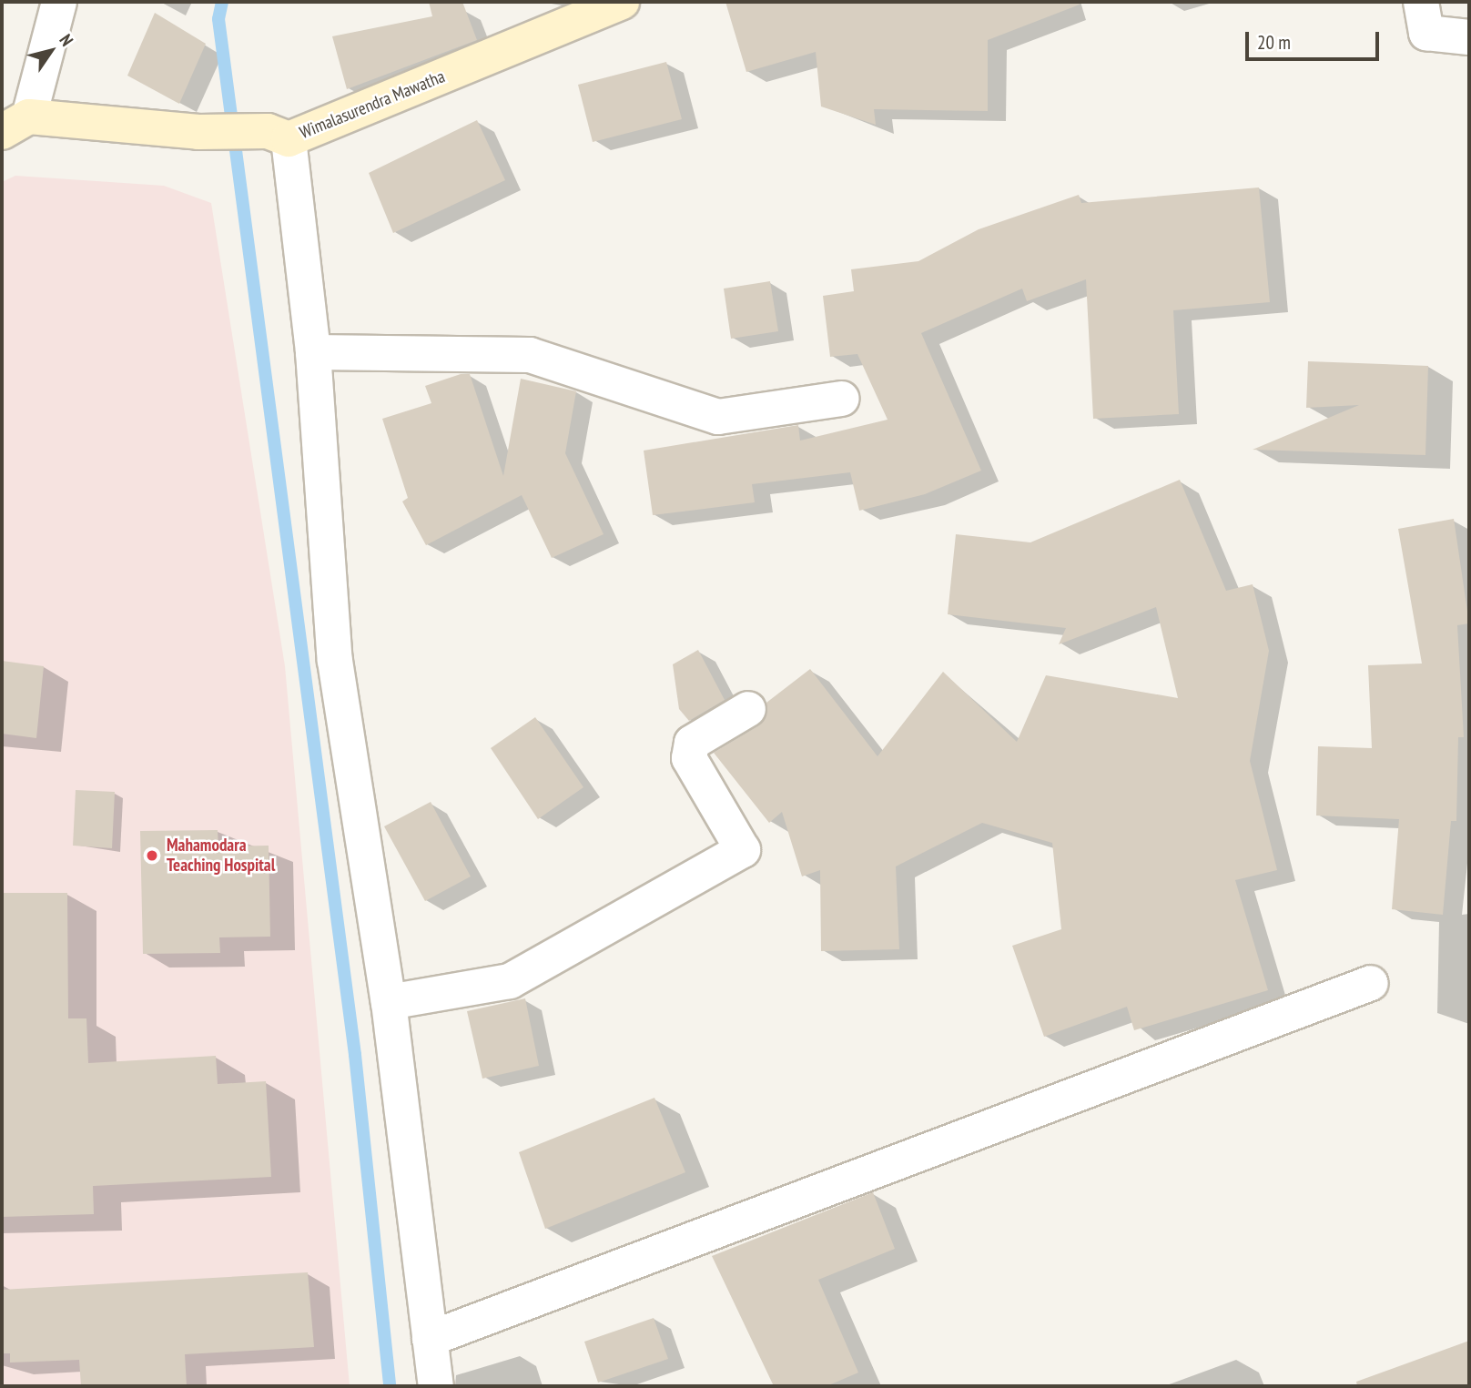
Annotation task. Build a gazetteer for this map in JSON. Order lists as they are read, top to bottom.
{
  "streets": {
    "street": ["Wimalasurendra Mawatha"]
  },
  "places": ["Mahamodara Teaching Hospital"],
  "scale_bar": "20 m",
  "north": "top right"
}
